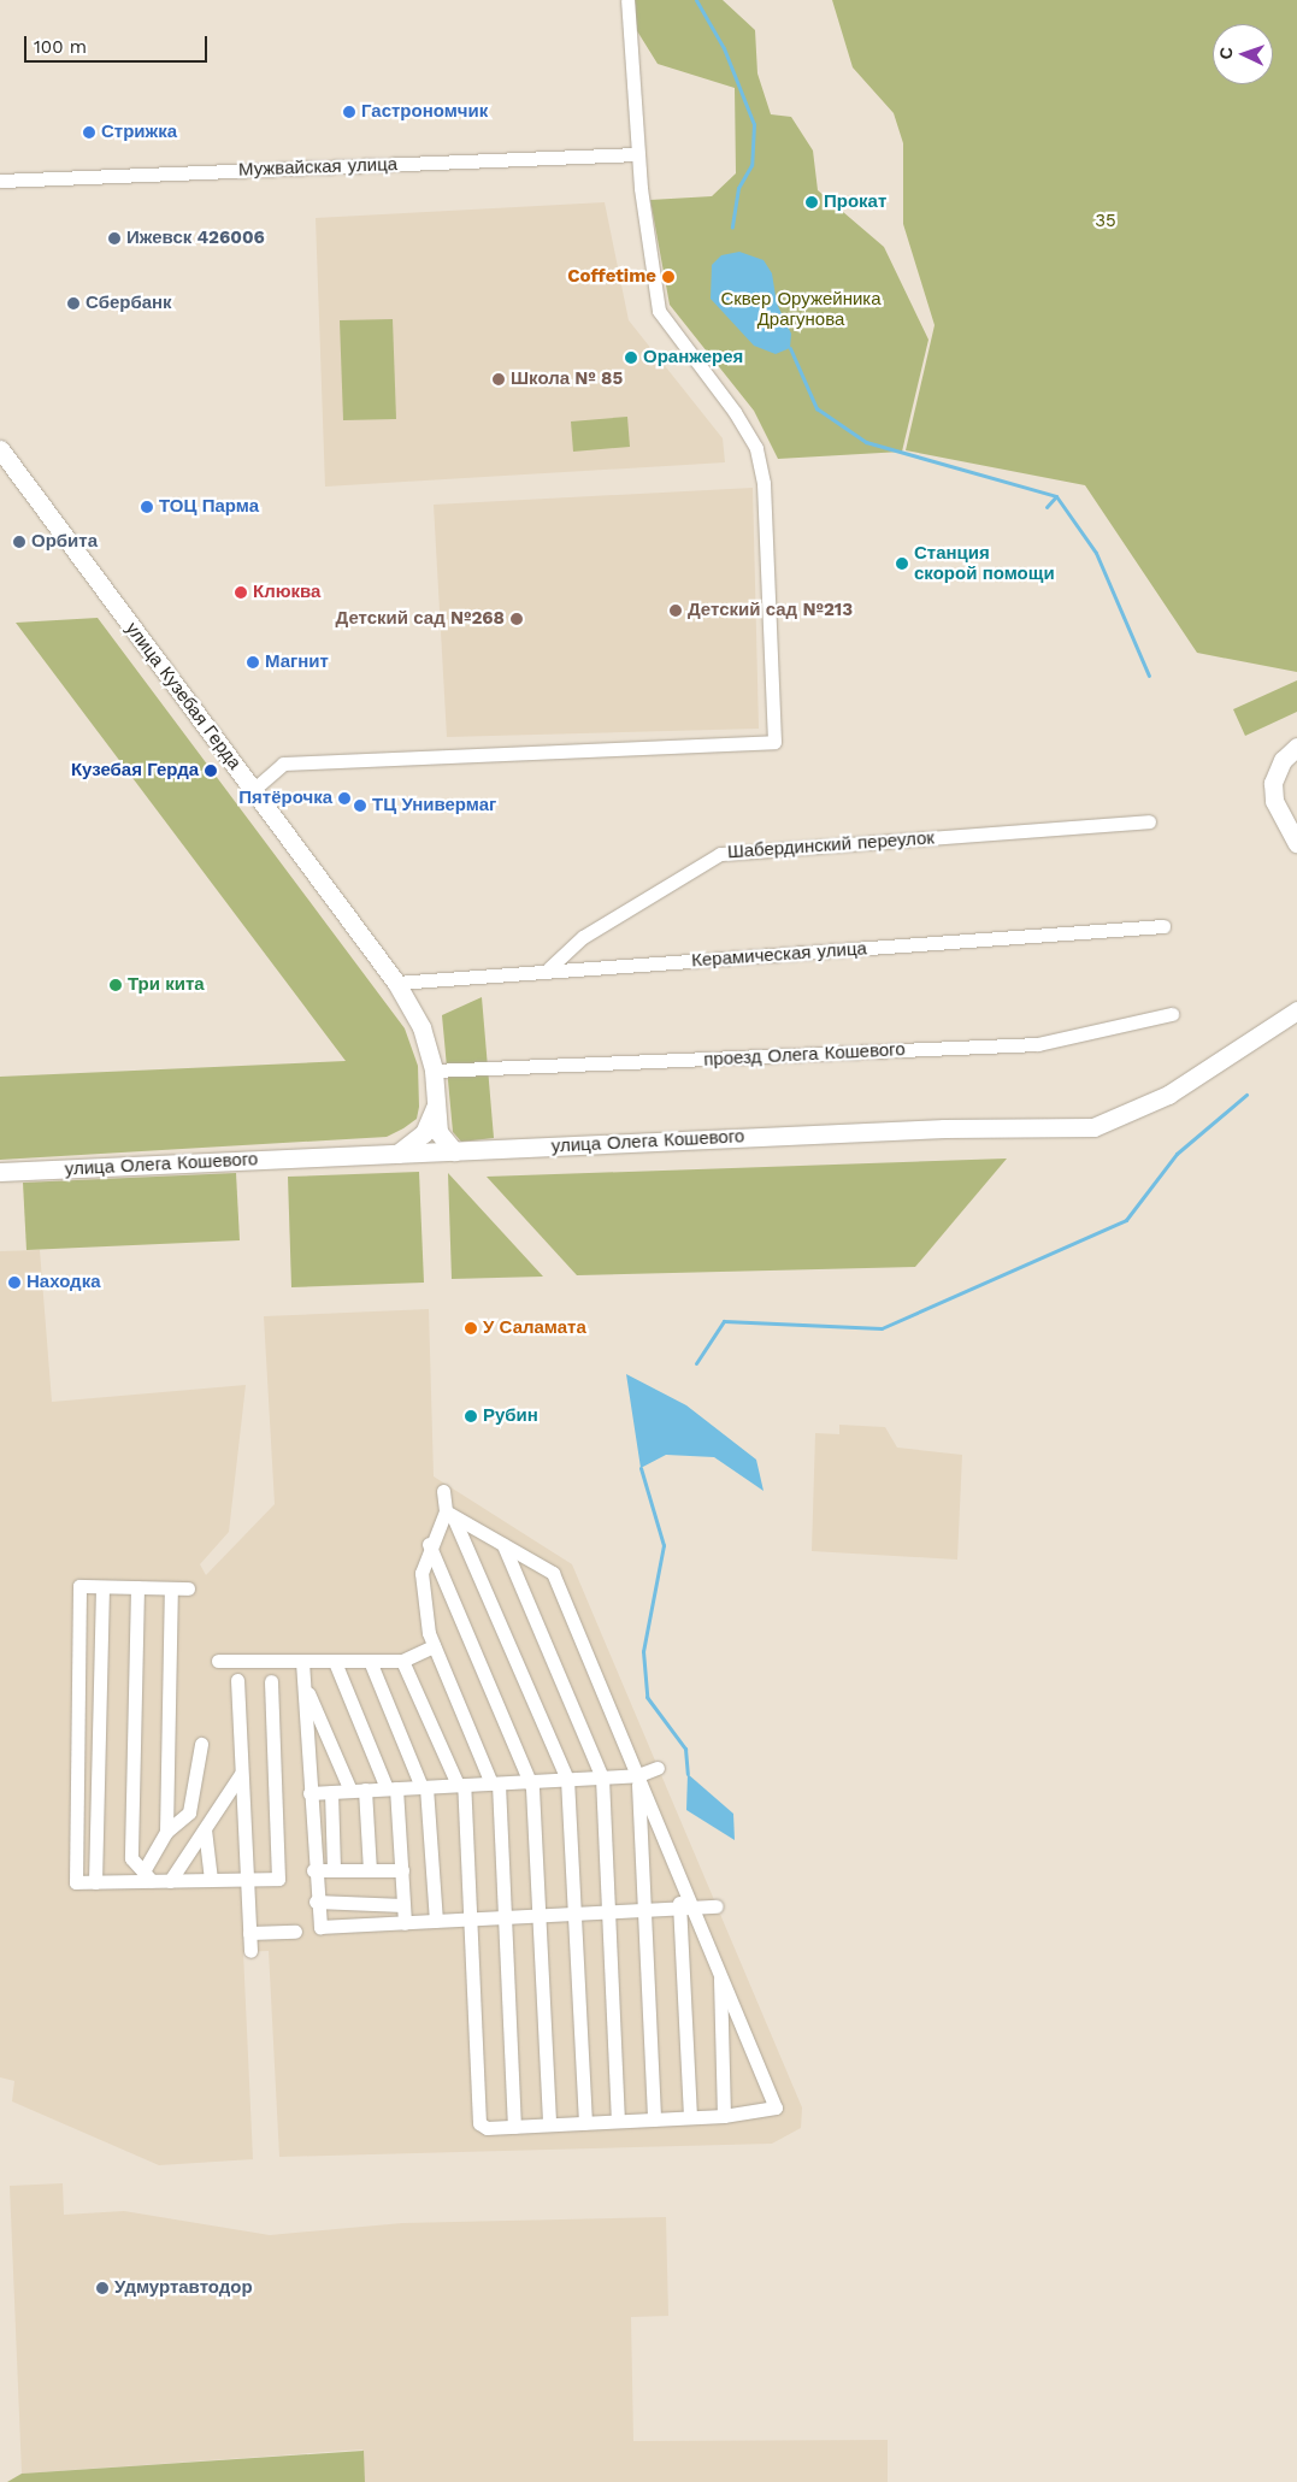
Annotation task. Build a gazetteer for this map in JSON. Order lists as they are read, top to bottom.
{
  "streets": {
    "main road": ["улица Кузебая Герда", "улица Олега Кошевого"],
    "street": [
      "Мужвайская улица",
      "Шабердинский переулок",
      "Керамическая улица",
      "проезд Олега Кошевого"
    ]
  },
  "crossings": [
    ["улица Кузебая Герда", "Керамическая улица"],
    ["улица Кузебая Герда", "проезд Олега Кошевого"],
    ["улица Кузебая Герда", "улица Олега Кошевого"],
    ["Шабердинский переулок", "Керамическая улица"]
  ],
  "parks": ["35", "Сквер Оружейника Драгунова"],
  "places": [
    "Гастрономчик",
    "Стрижка",
    "Прокат",
    "Ижевск 426006",
    "Coffetime",
    "Сбербанк",
    "Оранжерея",
    "Школа № 85",
    "ТОЦ Парма",
    "Орбита",
    "Станция скорой помощи",
    "Клюква",
    "Детский сад №213",
    "Детский сад №268",
    "Магнит",
    "Кузебая Герда",
    "Пятёрочка",
    "ТЦ Универмаг",
    "Три кита",
    "Находка",
    "У Саламата",
    "Рубин",
    "Удмуртавтодор"
  ],
  "scale_bar": "100 m",
  "north": "left"
}
